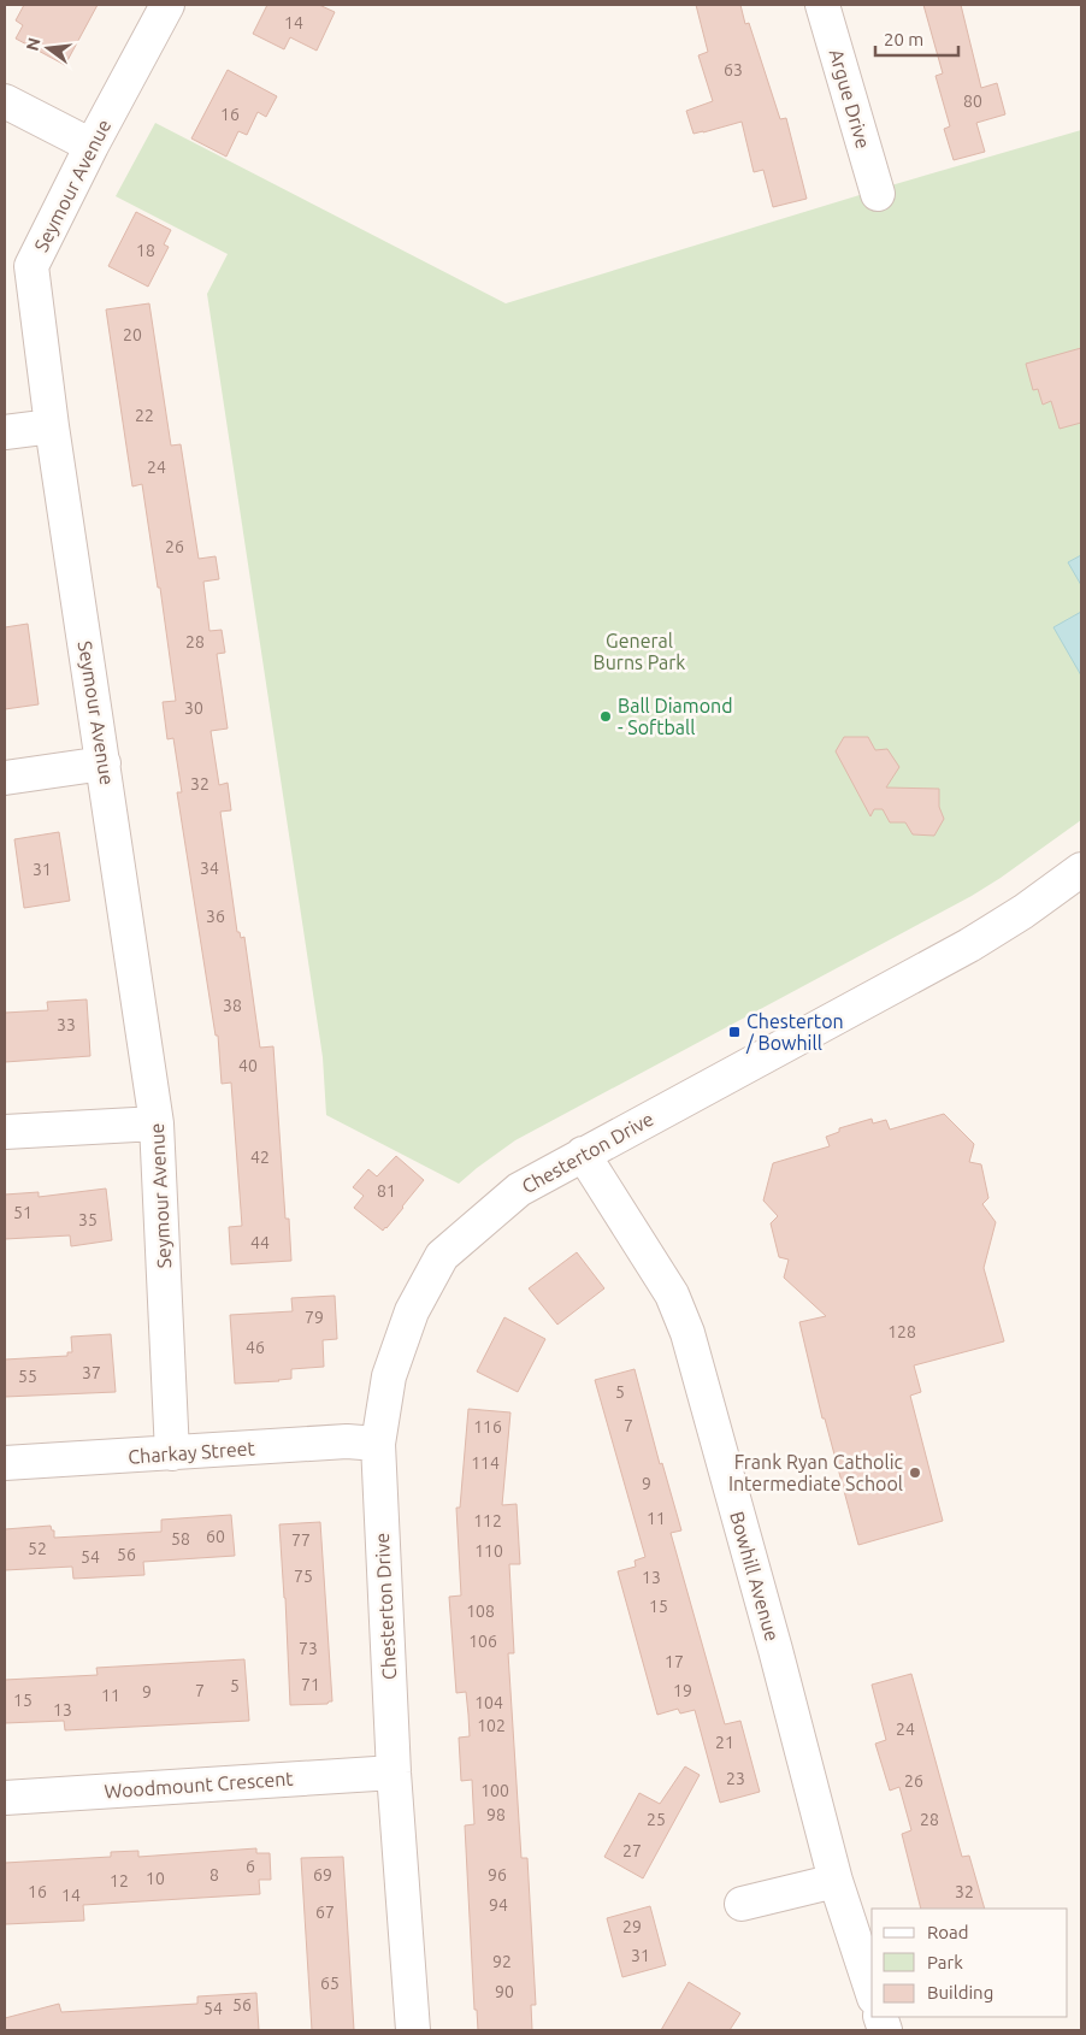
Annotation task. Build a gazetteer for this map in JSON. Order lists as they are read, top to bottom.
{
  "streets": {
    "street": [
      "Argue Drive",
      "Seymour Avenue",
      "Chesterton Drive",
      "Charkay Street",
      "Bowhill Avenue",
      "Woodmount Crescent"
    ]
  },
  "crossings": [
    ["Seymour Avenue", "Charkay Street"],
    ["Chesterton Drive", "Charkay Street"],
    ["Chesterton Drive", "Bowhill Avenue"],
    ["Chesterton Drive", "Woodmount Crescent"]
  ],
  "parks": ["General Burns Park"],
  "places": {
    "other": ["Ball Diamond - Softball", "Frank Ryan Catholic Intermediate School"],
    "transit": ["Chesterton / Bowhill"]
  },
  "house_numbers": [
    "14",
    "63",
    "80",
    "16",
    "18",
    "20",
    "22",
    "24",
    "26",
    "28",
    "30",
    "32",
    "34",
    "31",
    "36",
    "38",
    "33",
    "40",
    "42",
    "81",
    "51",
    "35",
    "44",
    "79",
    "128",
    "46",
    "37",
    "55",
    "5",
    "7",
    "116",
    "114",
    "9",
    "11",
    "112",
    "60",
    "58",
    "77",
    "52",
    "110",
    "56",
    "54",
    "75",
    "13",
    "15",
    "108",
    "106",
    "73",
    "17",
    "71",
    "5",
    "7",
    "19",
    "9",
    "11",
    "15",
    "104",
    "13",
    "102",
    "24",
    "21",
    "23",
    "26",
    "100",
    "98",
    "25",
    "28",
    "27",
    "6",
    "8",
    "69",
    "96",
    "10",
    "12",
    "16",
    "32",
    "14",
    "94",
    "67",
    "29",
    "31",
    "92",
    "65",
    "90",
    "56",
    "54"
  ],
  "legend": ["Road", "Park", "Building"],
  "scale_bar": "20 m",
  "north": "left"
}
